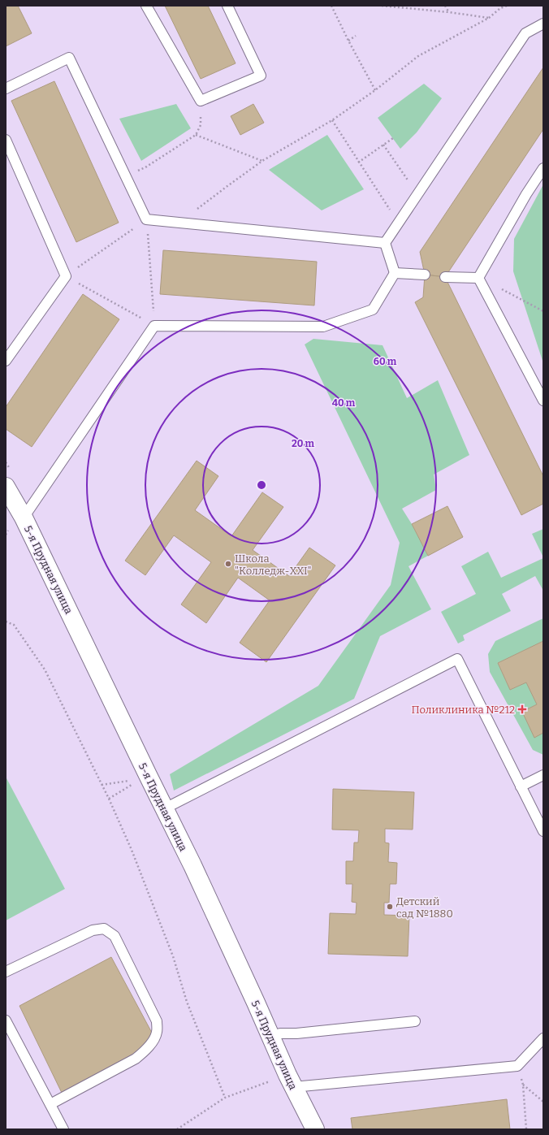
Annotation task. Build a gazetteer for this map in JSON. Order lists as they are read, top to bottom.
{
  "streets": {
    "street": ["5-я Прудная улица"]
  },
  "places": {
    "other": ["Школа \"Колледж-XXI\"", "Детский сад №1880"],
    "health": ["Поликлиника №212"]
  },
  "rings": ["60 m", "40 m", "20 m"]
}
